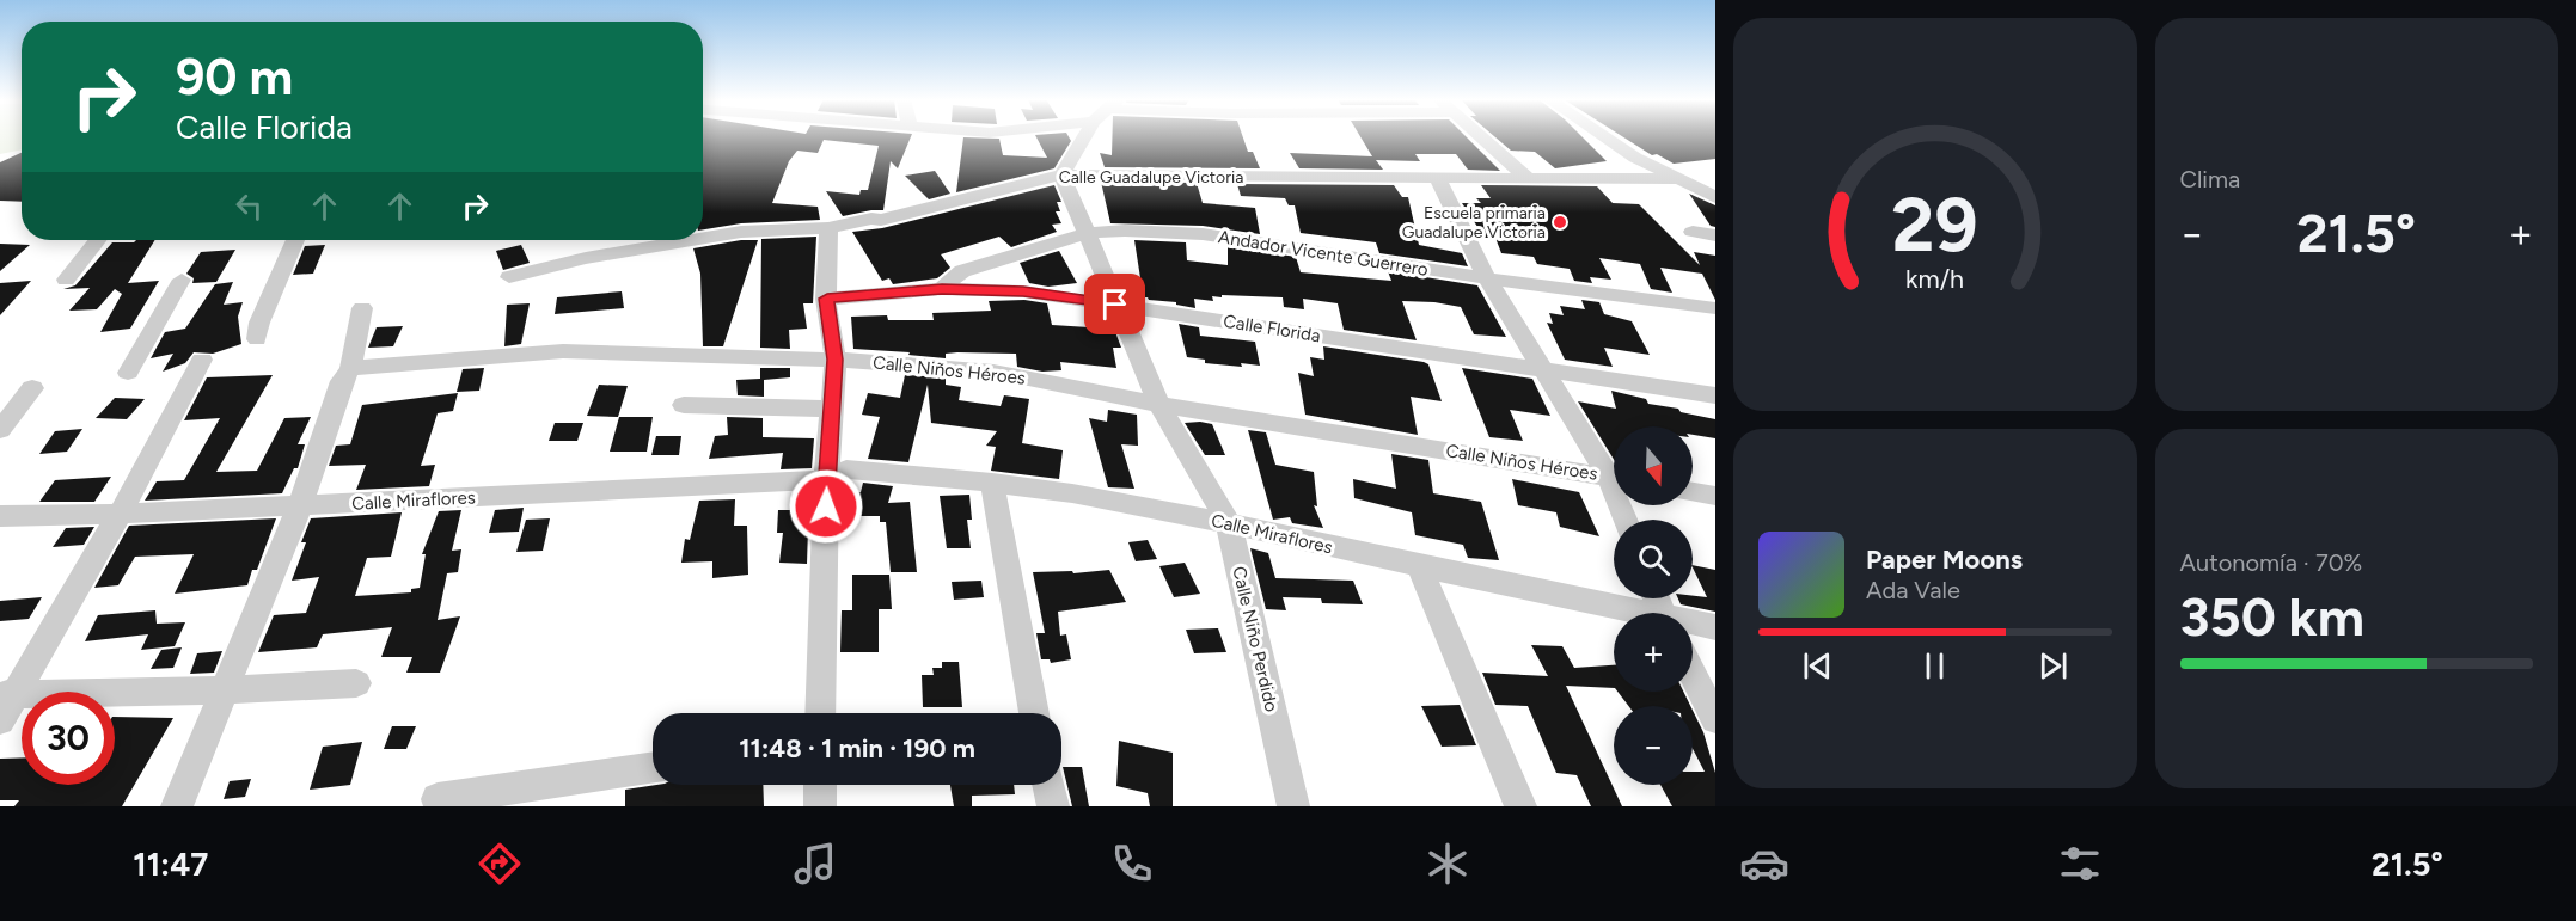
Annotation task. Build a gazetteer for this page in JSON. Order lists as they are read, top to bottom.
{
  "streets": {
    "street": [
      "Calle Guadalupe Victoria",
      "Andador Vicente Guerrero",
      "Calle Florida",
      "Calle Niños Héroes",
      "Calle Miraflores",
      "Calle Niño Perdido"
    ]
  },
  "crossings": [
    ["Calle Guadalupe Victoria", "Calle Niño Perdido"],
    ["Andador Vicente Guerrero", "Calle Florida"],
    ["Andador Vicente Guerrero", "Calle Niño Perdido"],
    ["Calle Florida", "Calle Niño Perdido"],
    ["Calle Niños Héroes", "Calle Niño Perdido"],
    ["Calle Miraflores", "Calle Niño Perdido"]
  ],
  "places": ["Escuela primaria Guadalupe Victoria"],
  "north": "bottom",
  "page": {
    "tile": [
      "Clima",
      ["Autonomía · 70%", "350 km"]
    ],
    "turn": ["90 m", "Calle Florida"],
    "heat": ["−", "21.5°", "+"],
    "map_buttons": ["+", "−"],
    "song": ["Paper Moons", "Ada Vale"],
    "limit": "30",
    "trip": "11:48 · 1 min · 190 m",
    "tabs": ["11:47", "21.5°"],
    "gauge": ["29", "km/h"]
  }
}
